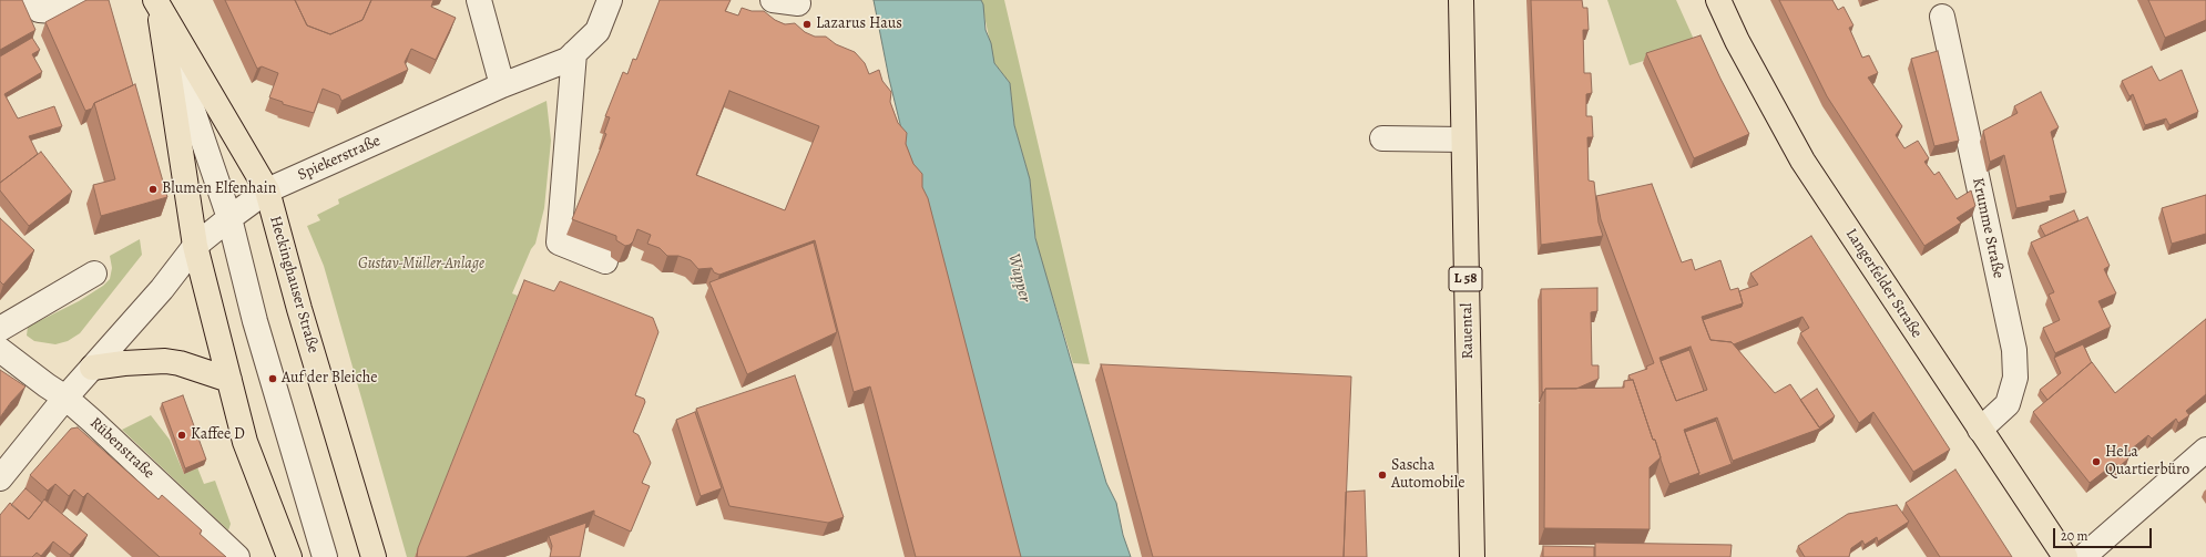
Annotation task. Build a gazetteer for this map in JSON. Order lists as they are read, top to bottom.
{
  "streets": {
    "main road": [
      "L 58",
      "Langerfelder Straße",
      "Heckinghauser Straße",
      "Rauental"
    ],
    "street": ["Spiekerstraße", "Krumme Straße", "Rübenstraße"]
  },
  "crossings": [
    ["Spiekerstraße", "Heckinghauser Straße"],
    ["Spiekerstraße", "Rübenstraße"],
    ["Krumme Straße", "Langerfelder Straße"]
  ],
  "water": ["Wupper"],
  "parks": ["Gustav-Müller-Anlage"],
  "places": [
    "Lazarus Haus",
    "Blumen Elfenhain",
    "Auf der Bleiche",
    "Kaffee D",
    "HeLa Quartierbüro",
    "Sascha Automobile"
  ],
  "scale_bar": "20 m"
}
